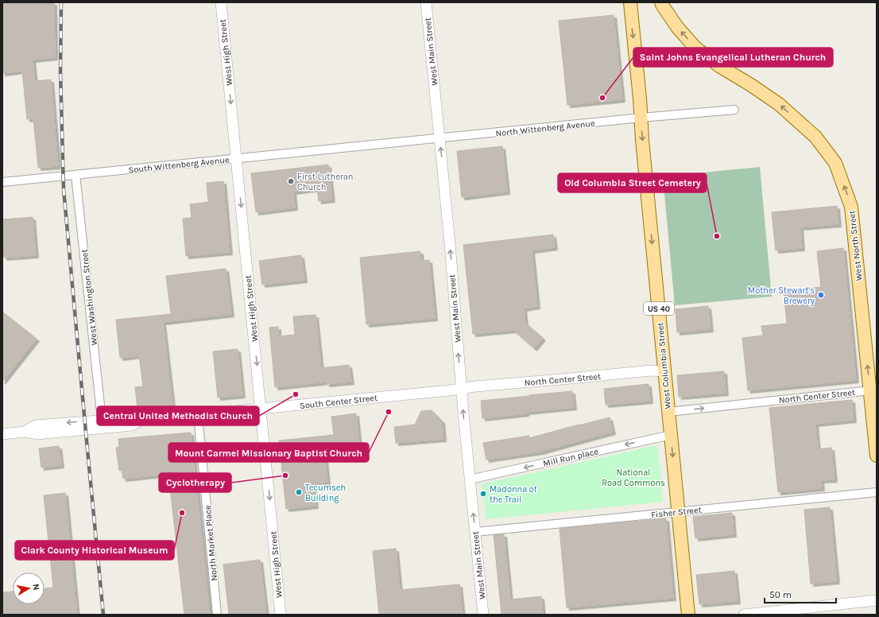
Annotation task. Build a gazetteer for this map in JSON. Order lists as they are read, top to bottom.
{
  "streets": {
    "main road": ["West North Street", "US 40", "West Columbia Street"],
    "street": [
      "West Main Street",
      "West High Street",
      "North Wittenberg Avenue",
      "South Wittenberg Avenue",
      "West Washington Street",
      "North Center Street",
      "South Center Street",
      "Mill Run place",
      "Fisher Street",
      "North Market Place"
    ]
  },
  "crossings": [
    ["West Main Street", "North Wittenberg Avenue"],
    ["West Main Street", "North Center Street"],
    ["West Main Street", "South Center Street"],
    ["West Main Street", "Mill Run place"],
    ["West Main Street", "Fisher Street"],
    ["West High Street", "South Wittenberg Avenue"],
    ["West High Street", "South Center Street"],
    ["North Wittenberg Avenue", "South Wittenberg Avenue"],
    ["North Wittenberg Avenue", "West Columbia Street"],
    ["South Wittenberg Avenue", "West Washington Street"],
    ["West North Street", "North Center Street"],
    ["West Washington Street", "South Center Street"],
    ["West Columbia Street", "North Center Street"],
    ["West Columbia Street", "Mill Run place"],
    ["West Columbia Street", "Fisher Street"],
    ["North Center Street", "South Center Street"],
    ["South Center Street", "North Market Place"]
  ],
  "one_way": [
    "West Main Street",
    "West High Street",
    "West North Street",
    "West Columbia Street",
    "North Center Street",
    "Mill Run place"
  ],
  "parks": ["National Road Commons"],
  "places": [
    "Saint Johns Evangelical Lutheran Church",
    "First Lutheran Church",
    "Old Columbia Street Cemetery",
    "Mother Stewart's Brewery",
    "Central United Methodist Church",
    "Mount Carmel Missionary Baptist Church",
    "Cyclotherapy",
    "Tecumseh Building",
    "Madonna of the Trail",
    "Clark County Historical Museum"
  ],
  "scale_bar": "50 m",
  "north": "right"
}
